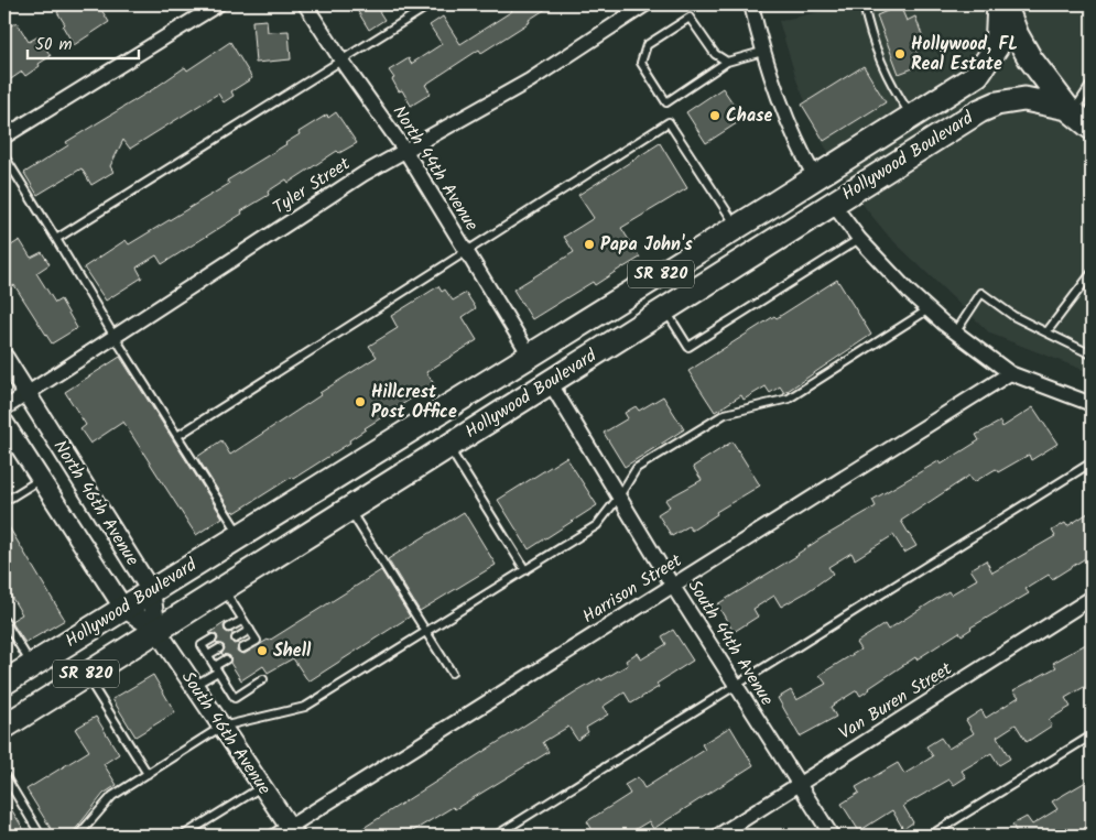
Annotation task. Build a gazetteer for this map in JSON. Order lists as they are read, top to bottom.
{
  "streets": {
    "highway": ["Hollywood Boulevard", "SR 820"],
    "street": [
      "North 44th Avenue",
      "Tyler Street",
      "North 46th Avenue",
      "Harrison Street",
      "South 44th Avenue",
      "Van Buren Street",
      "South 46th Avenue"
    ]
  },
  "crossings": [
    ["Hollywood Boulevard", "North 44th Avenue"],
    ["Hollywood Boulevard", "North 46th Avenue"],
    ["Hollywood Boulevard", "South 44th Avenue"],
    ["Hollywood Boulevard", "South 46th Avenue"],
    ["North 44th Avenue", "Tyler Street"],
    ["Tyler Street", "North 46th Avenue"],
    ["North 46th Avenue", "South 46th Avenue"],
    ["Harrison Street", "South 44th Avenue"],
    ["Harrison Street", "South 46th Avenue"],
    ["South 44th Avenue", "Van Buren Street"]
  ],
  "places": [
    "Hollywood, FL Real Estate",
    "Chase",
    "Papa John's",
    "Hillcrest Post Office",
    "Shell"
  ],
  "scale_bar": "50 m"
}
